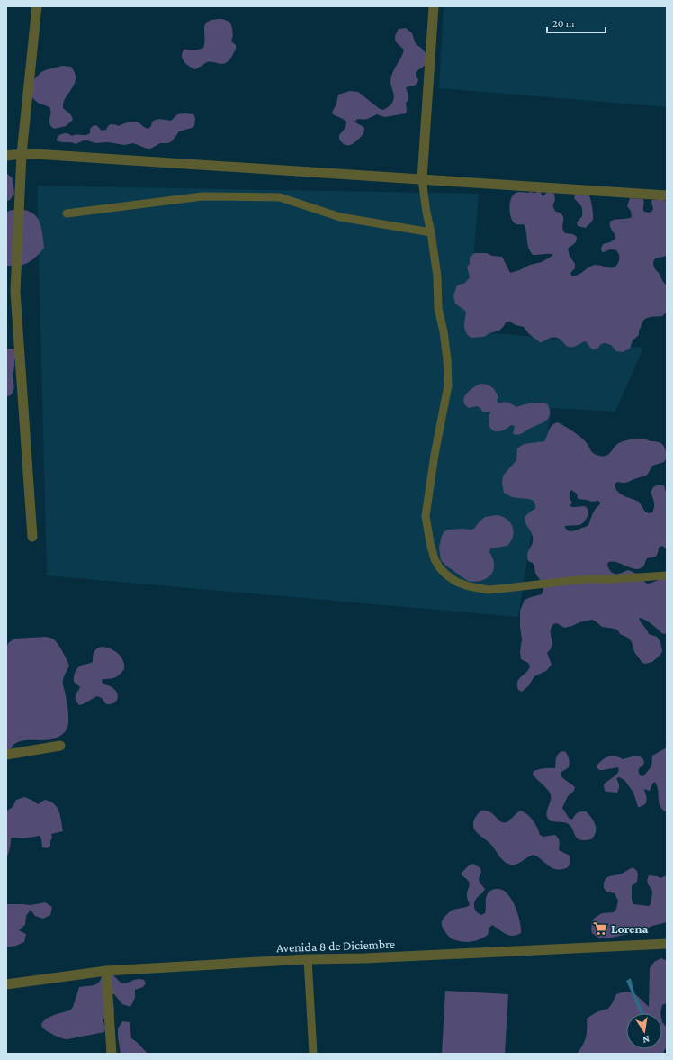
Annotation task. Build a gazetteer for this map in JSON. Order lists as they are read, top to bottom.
{
  "streets": {
    "street": ["Avenida 8 de Diciembre"]
  },
  "places": {
    "supermarket": ["Lorena"]
  },
  "scale_bar": "20 m",
  "north": "bottom"
}
